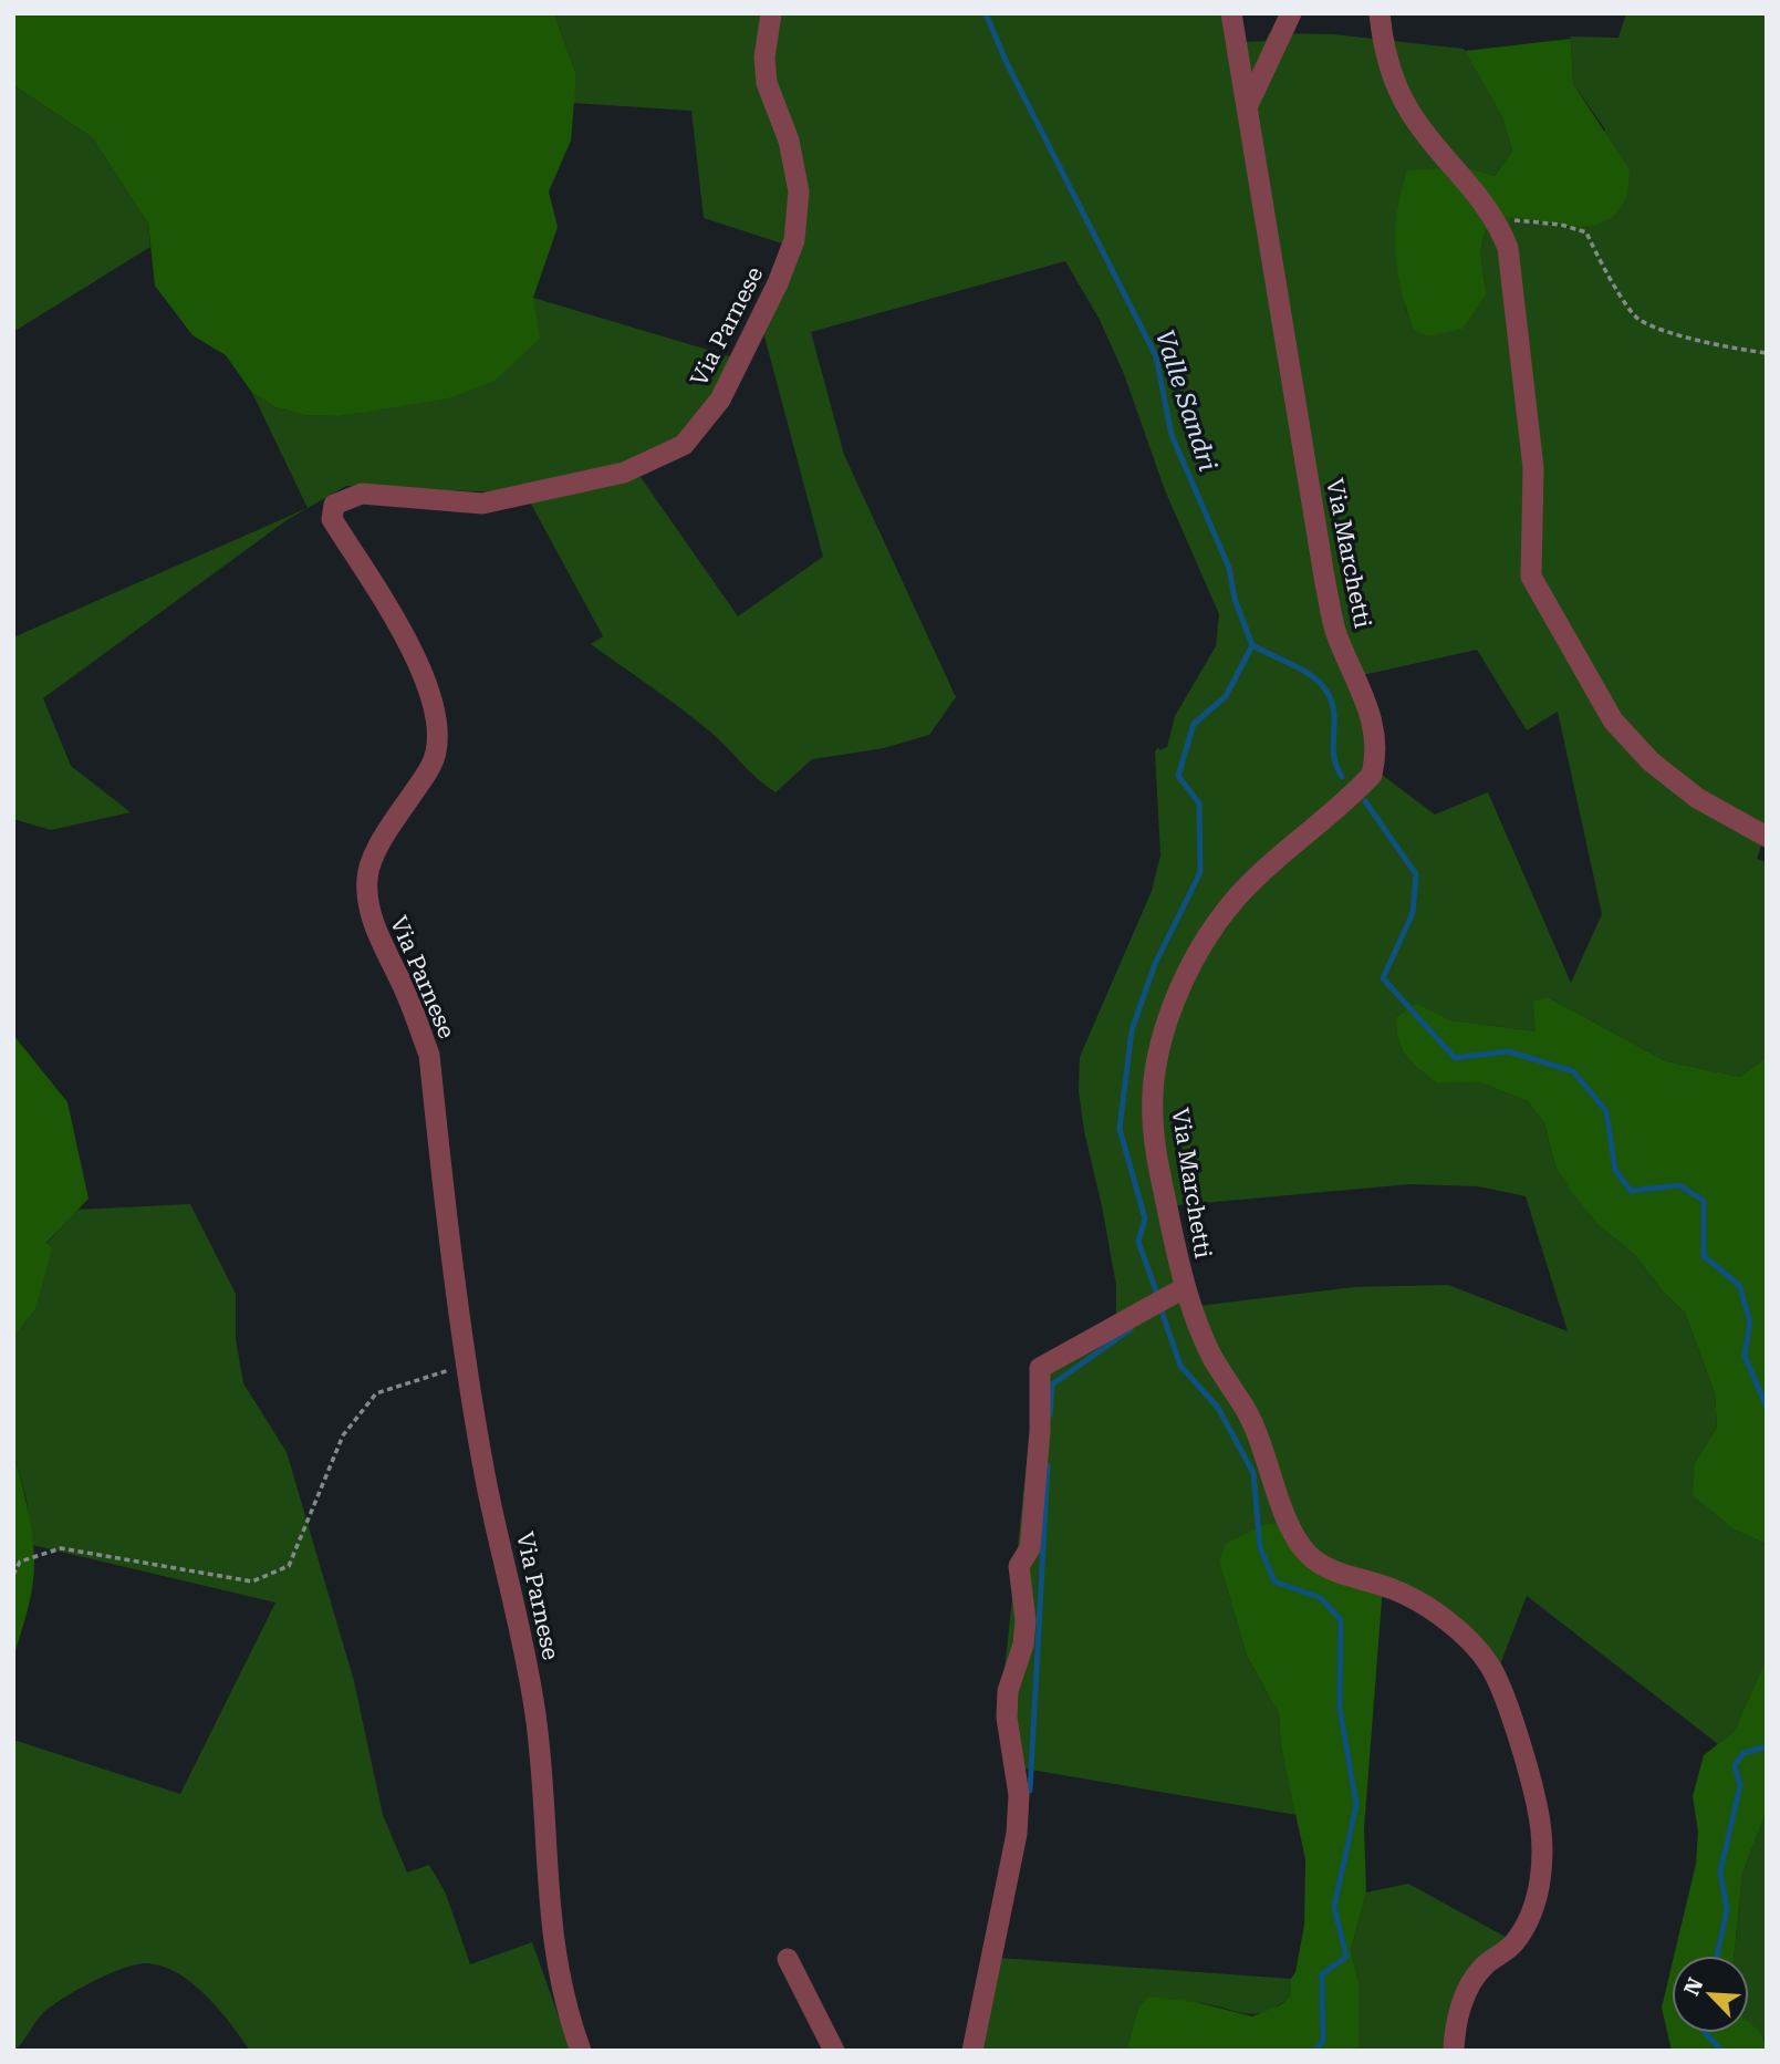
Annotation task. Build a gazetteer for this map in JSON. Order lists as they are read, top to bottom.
{
  "streets": {
    "street": ["Via Parnese", "Via Marchetti"]
  },
  "water": ["Valle Sandri"],
  "north": "top left"
}
